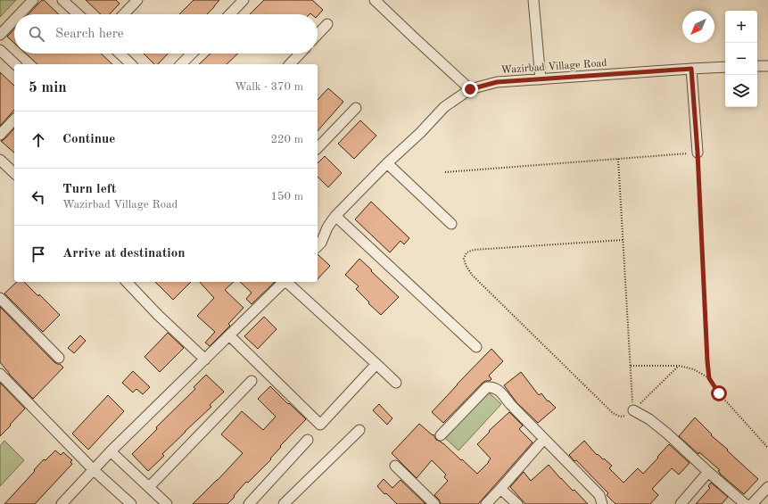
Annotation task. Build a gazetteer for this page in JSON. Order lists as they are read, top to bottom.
{
  "streets": {
    "street": ["Wazirbad Village Road"]
  },
  "north": "bottom left",
  "page": {
    "map_buttons": ["+", "−"],
    "search": "Search here",
    "heading": ["5 min", "Walk · 370 m"],
    "list": [
      ["Continue", "220 m"],
      ["Turn left", "Wazirbad Village Road", "150 m"],
      "Arrive at destination"
    ]
  }
}
